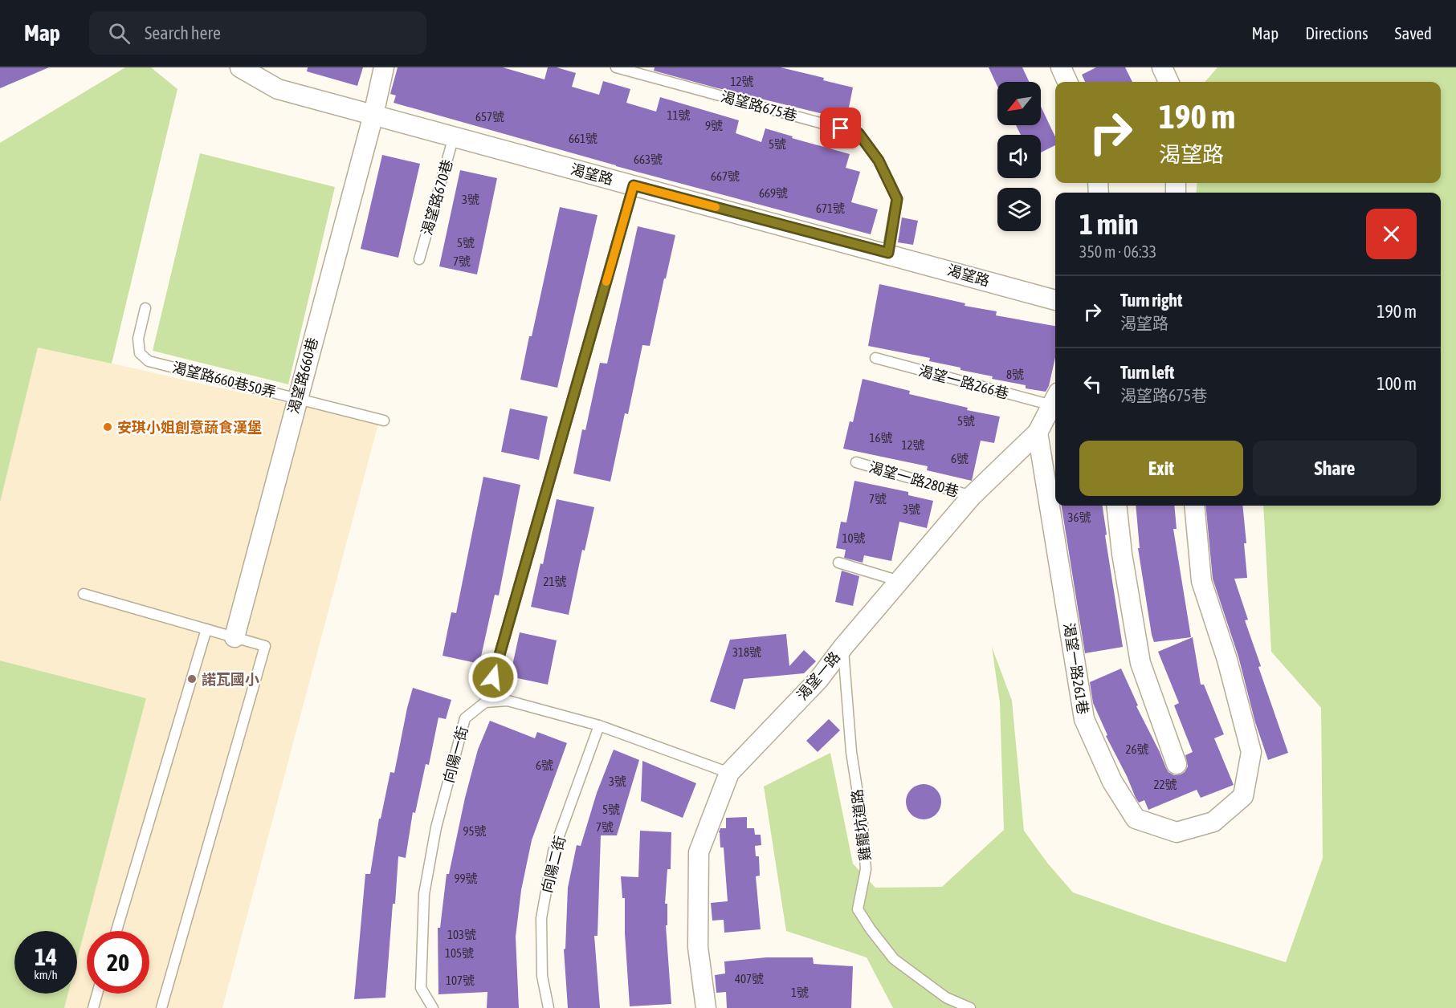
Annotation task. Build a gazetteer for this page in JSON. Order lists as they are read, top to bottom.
{
  "streets": {
    "street": [
      "渴望路",
      "渴望路660巷",
      "渴望一路261巷",
      "渴望一路"
    ],
    "lane": [
      "渴望路675巷",
      "渴望路670巷",
      "渴望路660巷50弄",
      "渴望一路266巷",
      "渴望一路280巷",
      "向陽一街",
      "雞籠坑道路",
      "向陽二街"
    ]
  },
  "crossings": [
    ["渴望路675巷", "渴望路"],
    ["渴望路", "渴望路670巷"],
    ["渴望路", "渴望路660巷"],
    ["渴望路660巷", "渴望路660巷50弄"],
    ["渴望一路266巷", "渴望一路"],
    ["渴望一路280巷", "渴望一路"],
    ["渴望一路261巷", "渴望一路"],
    ["渴望一路", "向陽一街"],
    ["渴望一路", "雞籠坑道路"],
    ["向陽一街", "向陽二街"]
  ],
  "places": ["安琪小姐創意蔬食漢堡", "諾瓦國小"],
  "house_numbers": [
    "12號",
    "11號",
    "657號",
    "9號",
    "661號",
    "5號",
    "663號",
    "667號",
    "669號",
    "3號",
    "671號",
    "5號",
    "7號",
    "8號",
    "5號",
    "16號",
    "12號",
    "6號",
    "7號",
    "3號",
    "36號",
    "10號",
    "21號",
    "318號",
    "26號",
    "6號",
    "3號",
    "22號",
    "5號",
    "7號",
    "95號",
    "99號",
    "103號",
    "105號",
    "407號",
    "107號",
    "1號"
  ],
  "north": "bottom left",
  "page": {
    "header": "Map",
    "search": "Search here",
    "nav": ["Map", "Directions", "Saved"],
    "turn": ["190 m", "渴望路"],
    "heading": ["1 min", "350 m · 06:33"],
    "list": [
      {
        "name": "Turn right",
        "note": "渴望路",
        "value": "190 m"
      },
      {
        "name": "Turn left",
        "note": "渴望路675巷",
        "value": "100 m"
      }
    ],
    "buttons": ["Exit", "Share"],
    "speed": "14 km/h",
    "limit": "20"
  }
}
